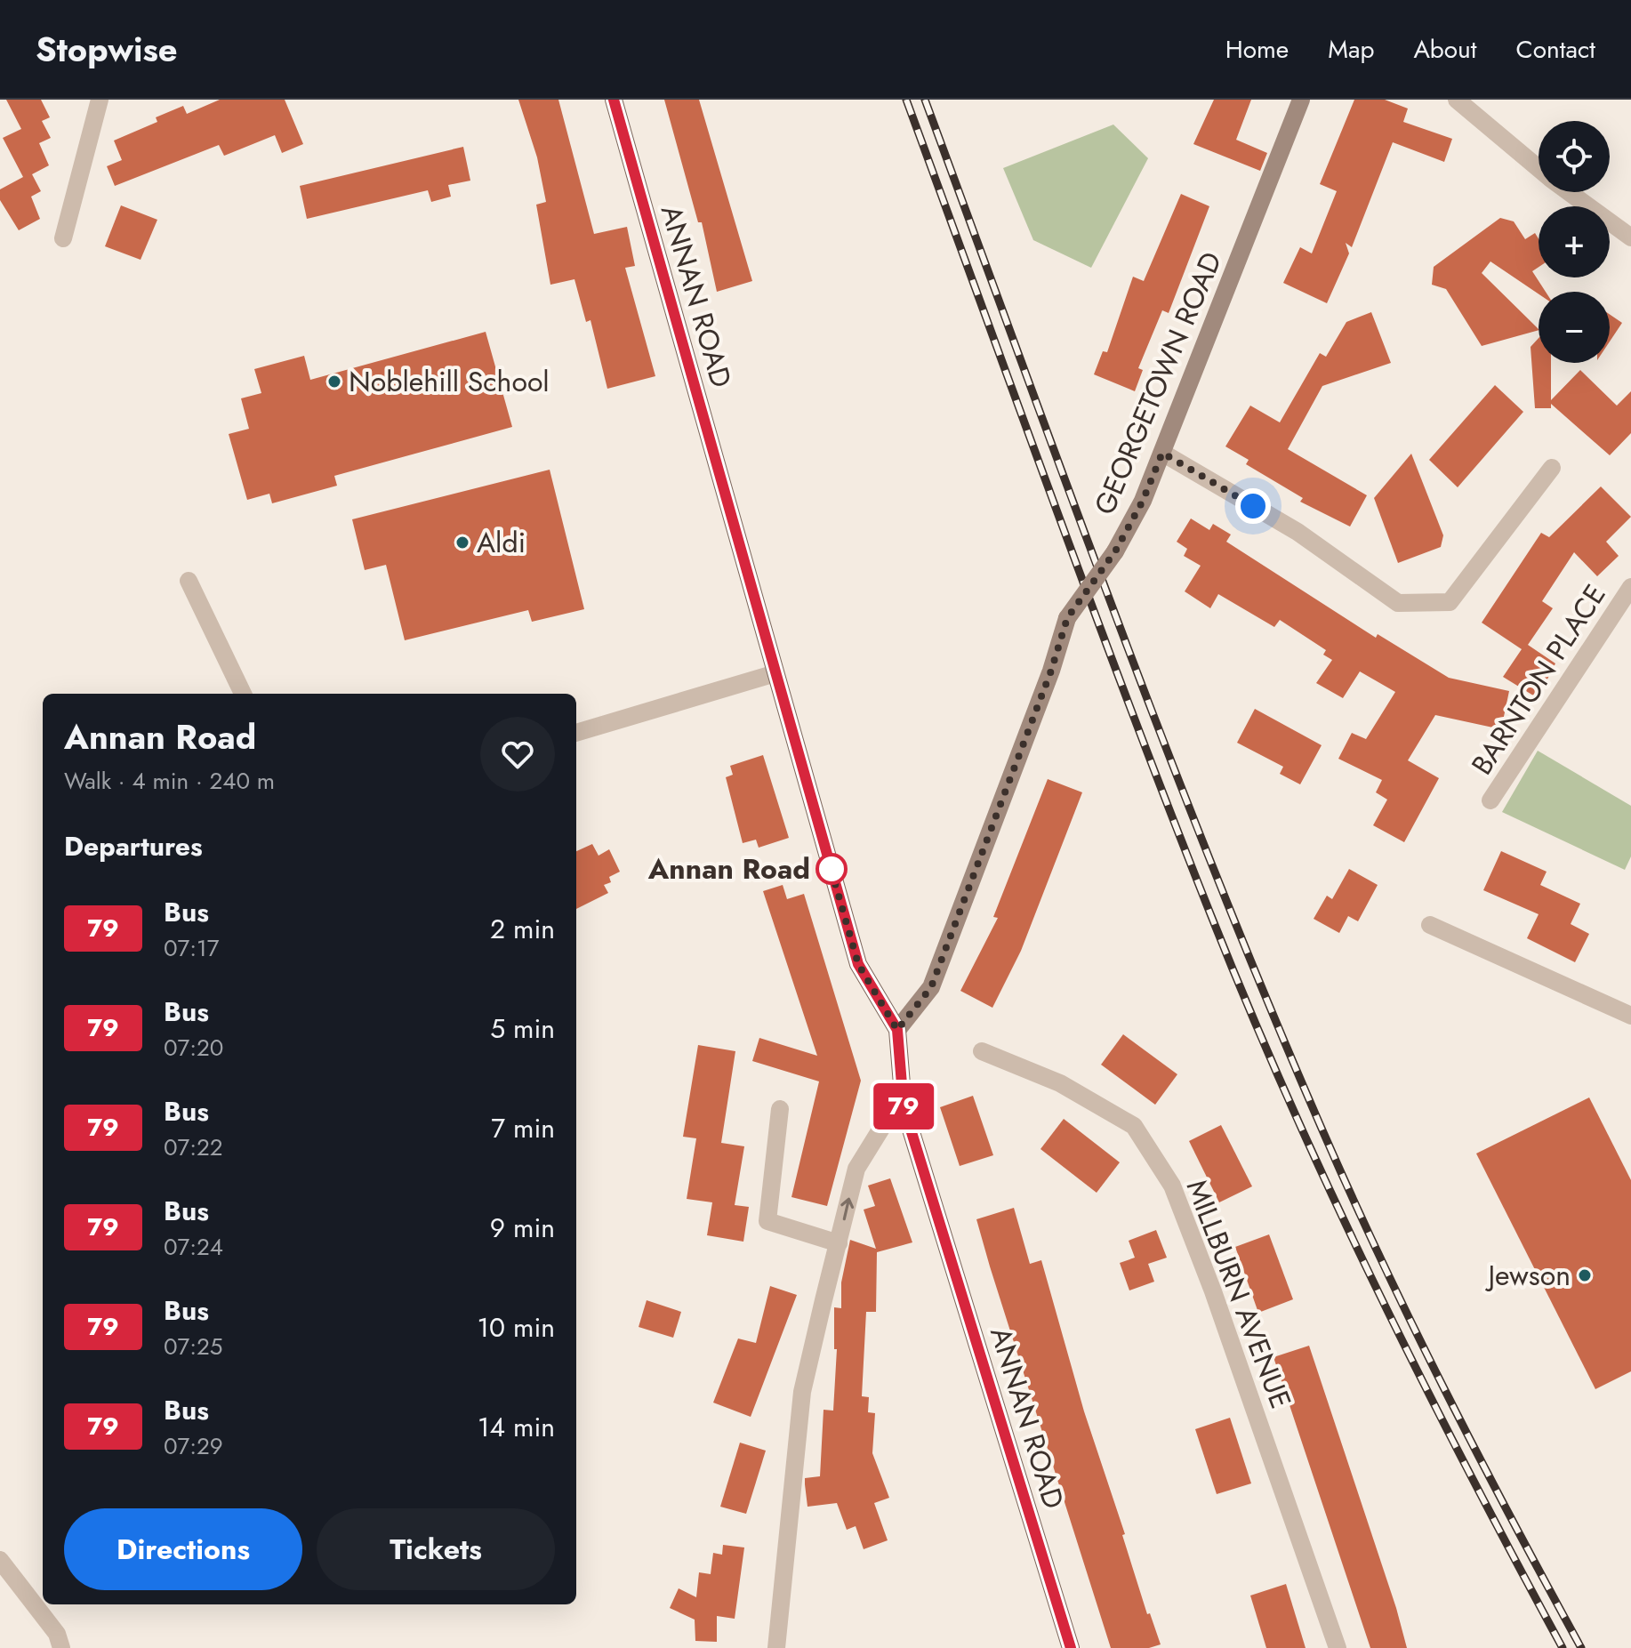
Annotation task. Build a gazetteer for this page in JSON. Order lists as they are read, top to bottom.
{
  "streets": {
    "main road": ["ANNAN ROAD"],
    "street": ["GEORGETOWN ROAD", "BARNTON PLACE", "MILLBURN AVENUE"]
  },
  "crossings": [
    ["ANNAN ROAD", "GEORGETOWN ROAD"]
  ],
  "places": [
    "Noblehill School",
    "Aldi",
    "Annan Road",
    "Jewson"
  ],
  "lines": ["bus line 79"],
  "page": {
    "header": "Stopwise",
    "nav": [
      "Home",
      "Map",
      "About",
      "Contact"
    ],
    "on_map": "79",
    "map_buttons": ["+", "−"],
    "heading": [
      ["Annan Road", "Walk · 4 min · 240 m"],
      "Departures"
    ],
    "list": [
      {
        "mark": "79",
        "name": "Bus",
        "note": "07:17",
        "value": "2 min"
      },
      {
        "mark": "79",
        "name": "Bus",
        "note": "07:20",
        "value": "5 min"
      },
      {
        "mark": "79",
        "name": "Bus",
        "note": "07:22",
        "value": "7 min"
      },
      {
        "mark": "79",
        "name": "Bus",
        "note": "07:24",
        "value": "9 min"
      },
      {
        "mark": "79",
        "name": "Bus",
        "note": "07:25",
        "value": "10 min"
      },
      {
        "mark": "79",
        "name": "Bus",
        "note": "07:29",
        "value": "14 min"
      }
    ],
    "buttons": ["Directions", "Tickets"]
  }
}
